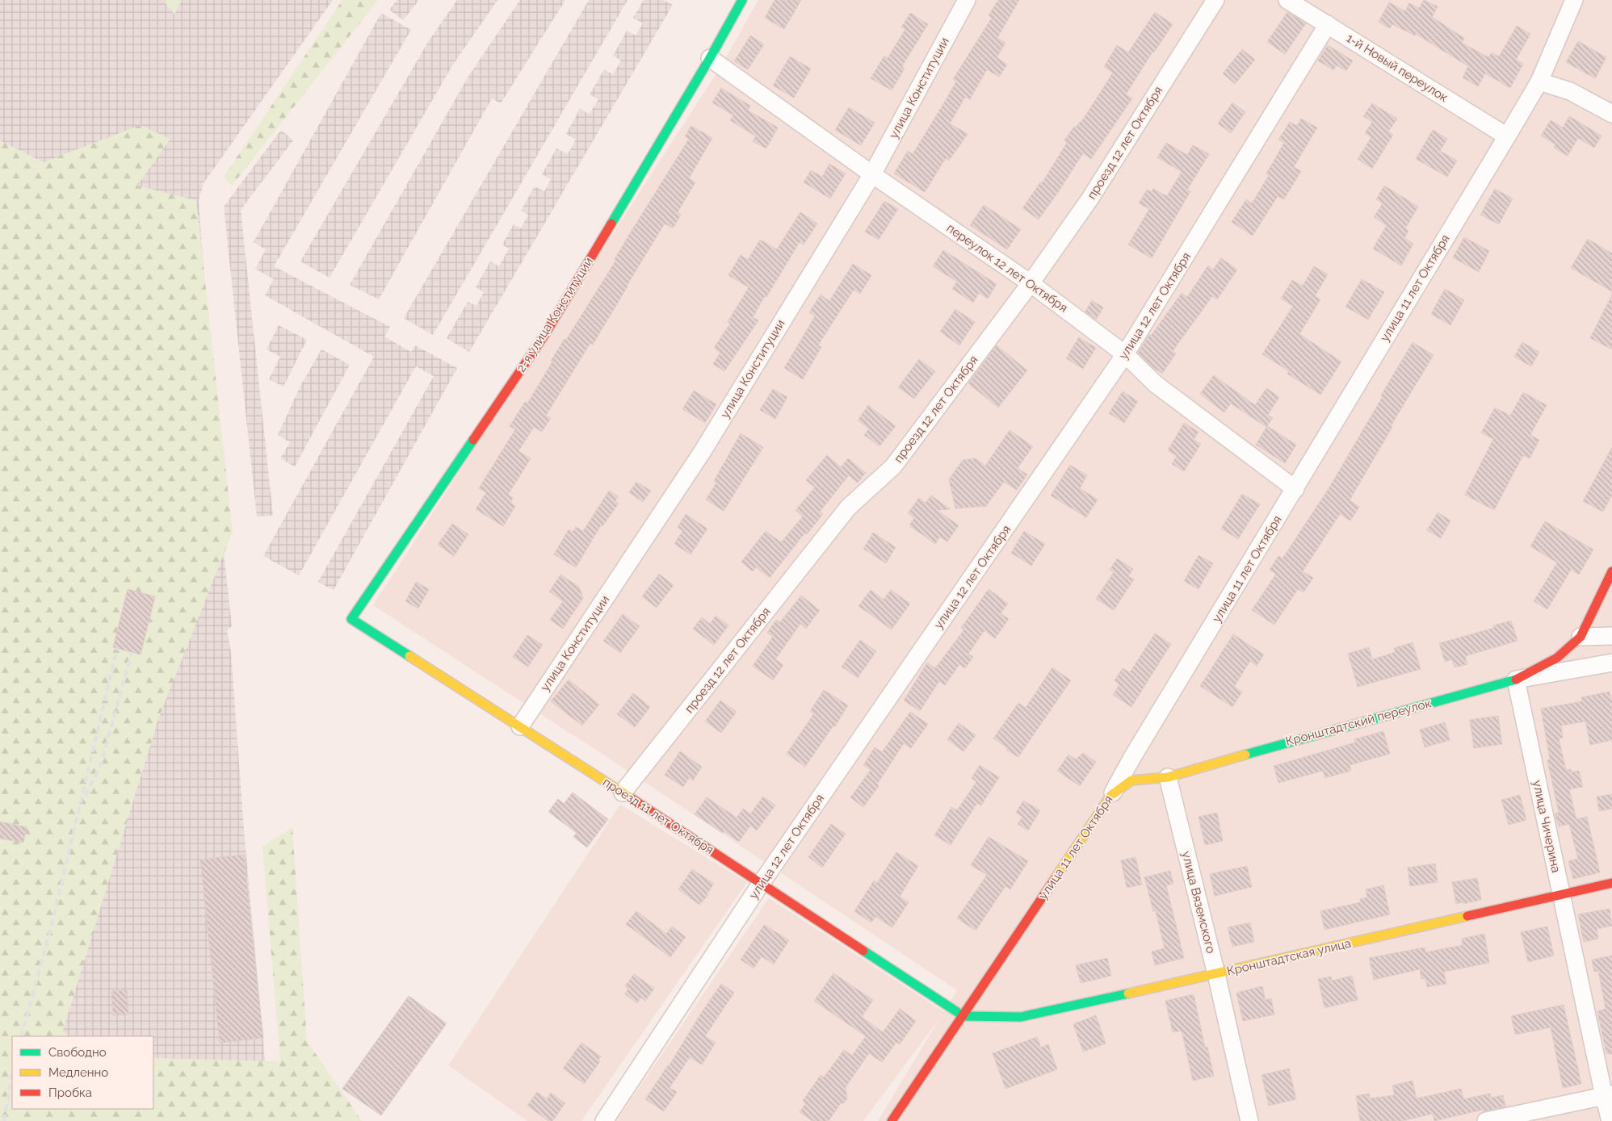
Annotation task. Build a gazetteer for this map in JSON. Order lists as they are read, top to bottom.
{
  "streets": {
    "street": [
      "1-й Новый переулок",
      "улица Конституции",
      "проезд 12 лет Октября",
      "переулок 12 лет Октября",
      "улица 11 лет Октября",
      "улица 12 лет Октября",
      "2-я улица Конституции",
      "Кронштадтский переулок",
      "проезд 11 лет Октября",
      "улица Чичерина",
      "улица Вяземского",
      "Кронштадтская улица"
    ]
  },
  "crossings": [
    ["1-й Новый переулок", "улица 11 лет Октября"],
    ["1-й Новый переулок", "улица 12 лет Октября"],
    ["улица Конституции", "переулок 12 лет Октября"],
    ["улица Конституции", "проезд 11 лет Октября"],
    ["проезд 12 лет Октября", "переулок 12 лет Октября"],
    ["проезд 12 лет Октября", "проезд 11 лет Октября"],
    ["переулок 12 лет Октября", "улица 11 лет Октября"],
    ["переулок 12 лет Октября", "улица 12 лет Октября"],
    ["переулок 12 лет Октября", "2-я улица Конституции"],
    ["улица 11 лет Октября", "Кронштадтский переулок"],
    ["улица 11 лет Октября", "проезд 11 лет Октября"],
    ["улица 11 лет Октября", "Кронштадтская улица"],
    ["улица 12 лет Октября", "проезд 11 лет Октября"],
    ["2-я улица Конституции", "проезд 11 лет Октября"],
    ["Кронштадтский переулок", "улица Чичерина"],
    ["Кронштадтский переулок", "улица Вяземского"],
    ["проезд 11 лет Октября", "Кронштадтская улица"],
    ["улица Чичерина", "Кронштадтская улица"],
    ["улица Вяземского", "Кронштадтская улица"]
  ],
  "legend": ["Свободно", "Медленно", "Пробка"]
}
